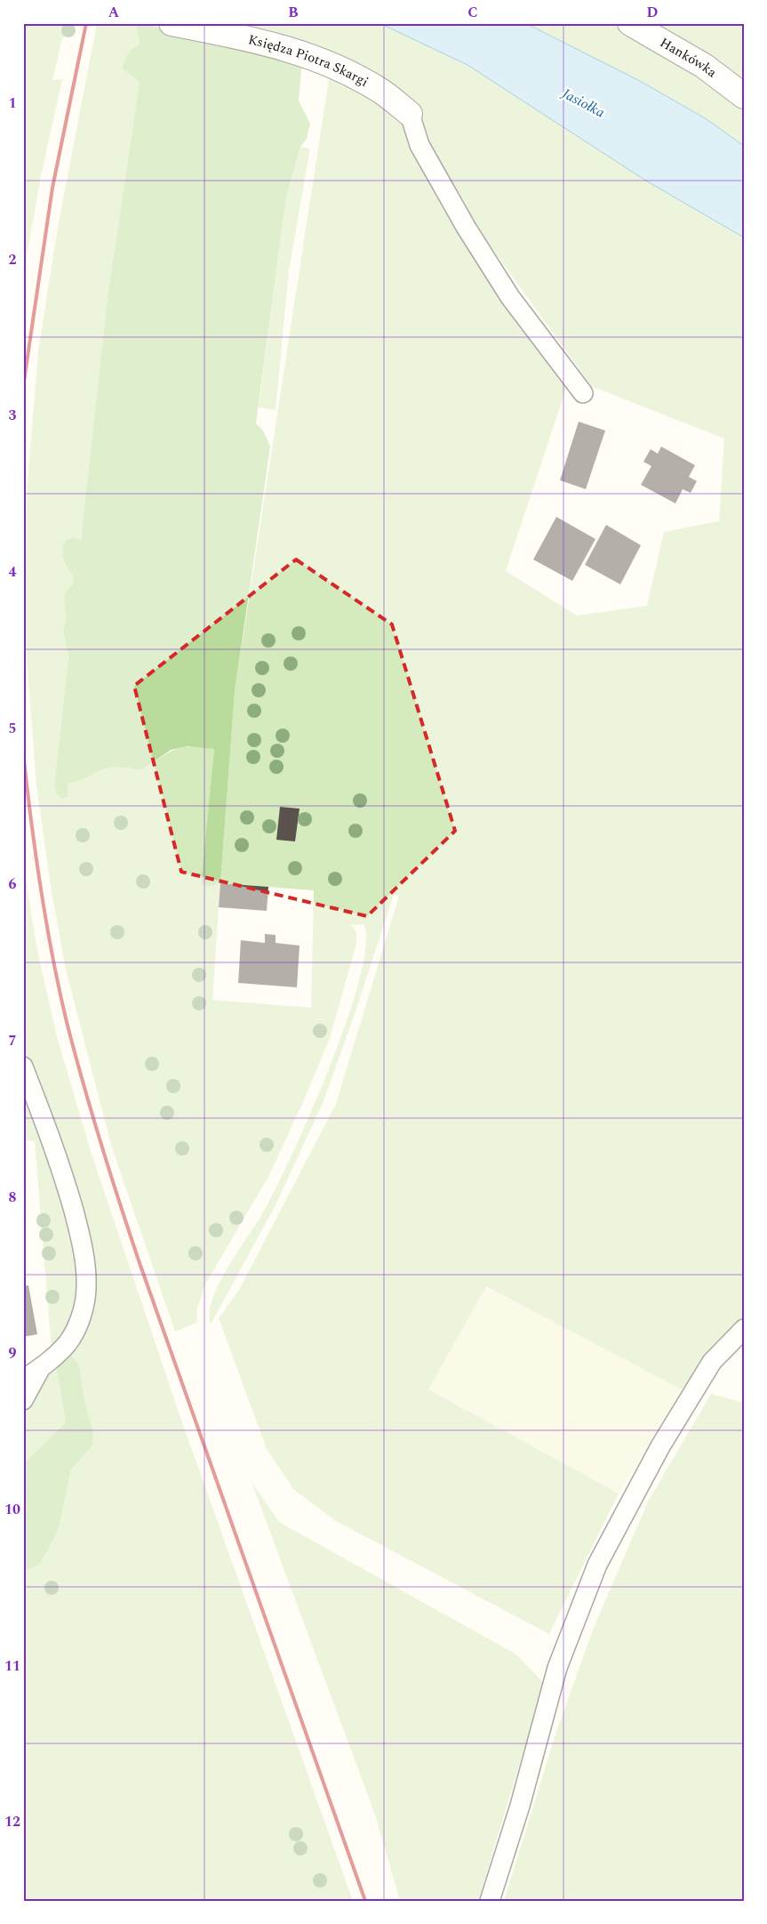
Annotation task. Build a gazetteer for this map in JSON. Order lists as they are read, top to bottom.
{
  "streets": {
    "street": ["Hankówka", "Księdza Piotra Skargi"]
  },
  "water": ["Jasiołka"],
  "grid": {
    "columns": [
      "A",
      "B",
      "C",
      "D"
    ],
    "rows": [
      "1",
      "2",
      "3",
      "4",
      "5",
      "6",
      "7",
      "8",
      "9",
      "10",
      "11",
      "12"
    ]
  }
}
